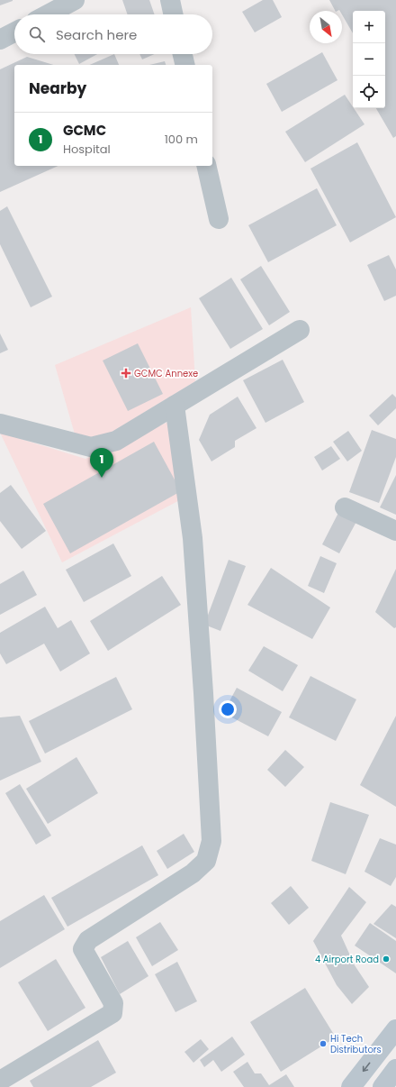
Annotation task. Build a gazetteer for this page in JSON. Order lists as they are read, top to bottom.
{
  "places": {
    "health": ["GCMC Annexe"],
    "other": ["4 Airport Road", "Hi Tech Distributors"]
  },
  "north": "bottom right",
  "page": {
    "map_buttons": ["+", "−"],
    "search": "Search here",
    "heading": "Nearby",
    "list": [
      {
        "mark": "1",
        "name": "GCMC",
        "note": "Hospital",
        "value": "100 m"
      }
    ],
    "pins": "1"
  }
}
